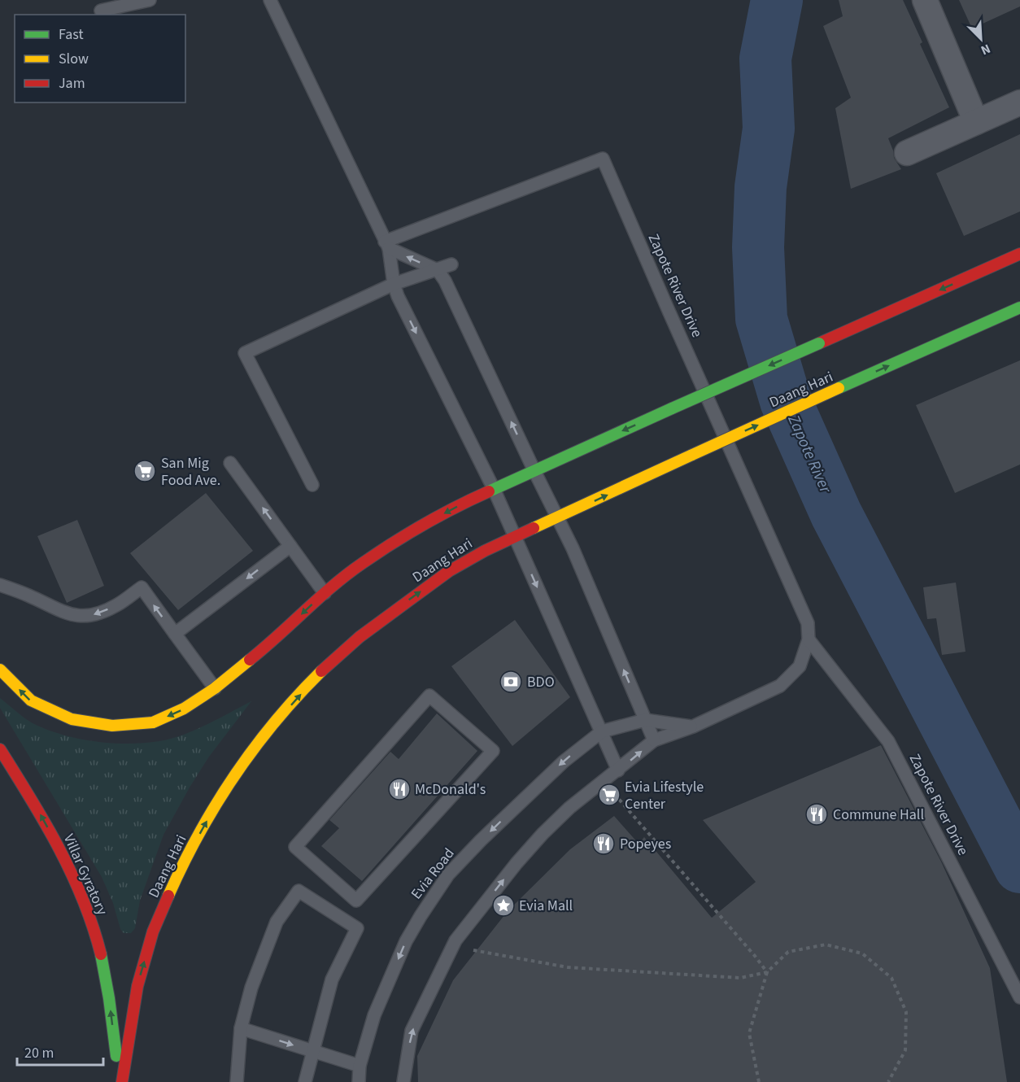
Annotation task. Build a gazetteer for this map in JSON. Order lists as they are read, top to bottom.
{
  "streets": {
    "main road": ["Daang Hari", "Villar Gyratory"],
    "lane": ["Zapote River Drive", "Evia Road"]
  },
  "crossings": [
    ["Daang Hari", "Villar Gyratory"]
  ],
  "one_way": ["Villar Gyratory"],
  "water": ["Zapote River"],
  "places": {
    "supermarket": ["San Mig Food Ave.", "Evia Lifestyle Center"],
    "bank": ["BDO"],
    "restaurant": ["McDonald's", "Commune Hall", "Popeyes"],
    "place": ["Evia Mall"]
  },
  "legend": ["Fast", "Slow", "Jam"],
  "scale_bar": "20 m",
  "north": "bottom right"
}
